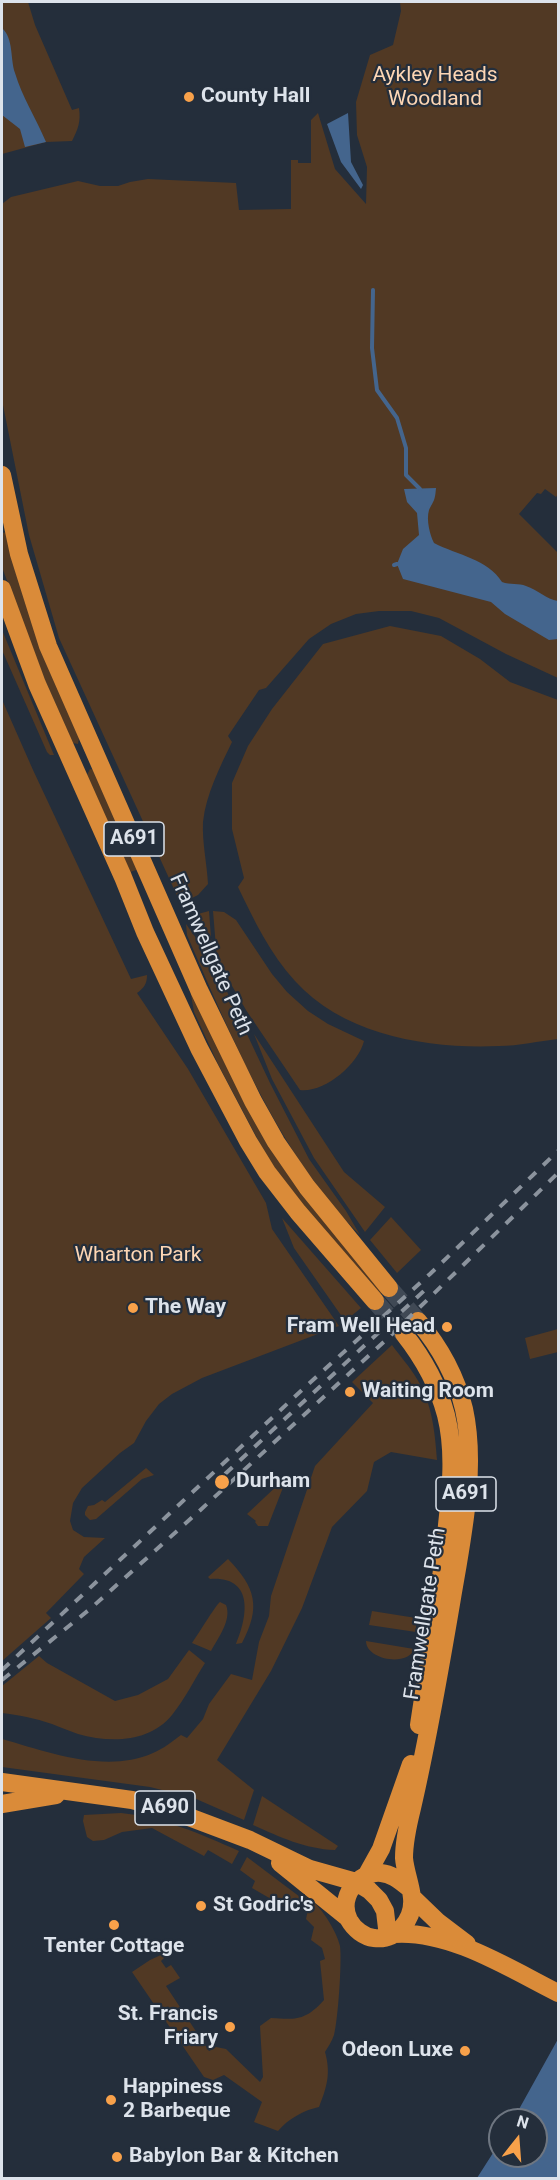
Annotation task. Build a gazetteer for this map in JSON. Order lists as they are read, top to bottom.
{
  "streets": {
    "highway": ["A691", "Framwellgate Peth", "A690"]
  },
  "crossings": [
    ["Framwellgate Peth", "A690"]
  ],
  "parks": ["Aykley Heads Woodland", "Wharton Park"],
  "places": [
    "County Hall",
    "The Way",
    "Fram Well Head",
    "Waiting Room",
    "Durham",
    "St Godric's",
    "Tenter Cottage",
    "St. Francis Friary",
    "Odeon Luxe",
    "Happiness 2 Barbeque",
    "Babylon Bar & Kitchen"
  ],
  "north": "top"
}
